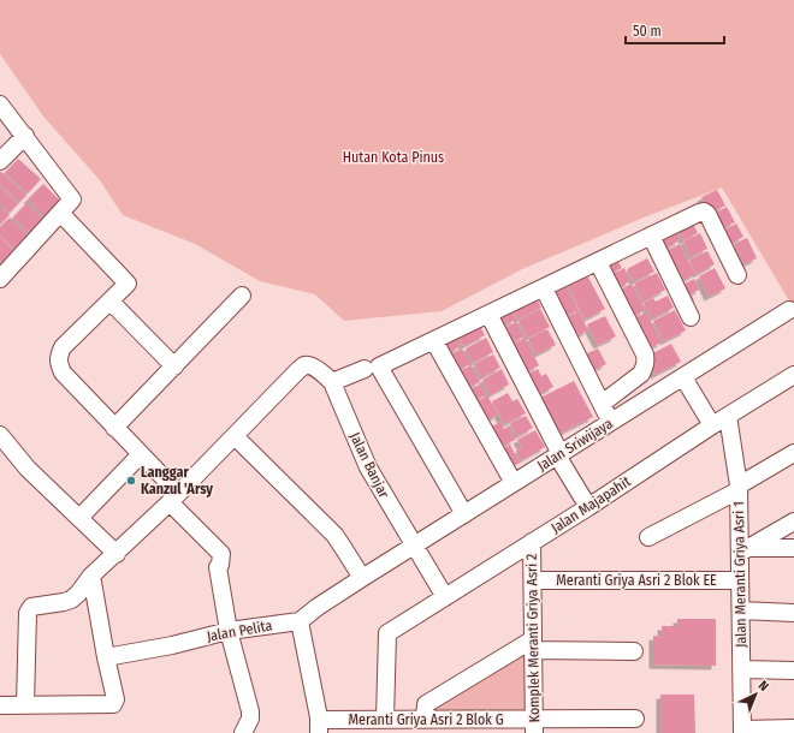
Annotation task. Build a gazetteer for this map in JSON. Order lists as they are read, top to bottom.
{
  "streets": {
    "street": [
      "Jalan Sriwijaya",
      "Jalan Banjar",
      "Jalan Majapahit",
      "Jalan Meranti Griya Asri 1",
      "Meranti Griya Asri 2 Blok EE",
      "Jalan Pelita",
      "Komplek Meranti Griya Asri 2",
      "Meranti Griya Asri 2 Blok G"
    ]
  },
  "crossings": [
    ["Jalan Sriwijaya", "Jalan Banjar"],
    ["Jalan Banjar", "Jalan Majapahit"],
    ["Jalan Majapahit", "Jalan Meranti Griya Asri 1"],
    ["Jalan Majapahit", "Komplek Meranti Griya Asri 2"],
    ["Jalan Majapahit", "Meranti Griya Asri 2 Blok G"],
    ["Jalan Meranti Griya Asri 1", "Meranti Griya Asri 2 Blok EE"],
    ["Meranti Griya Asri 2 Blok EE", "Komplek Meranti Griya Asri 2"],
    ["Komplek Meranti Griya Asri 2", "Meranti Griya Asri 2 Blok G"]
  ],
  "parks": ["Hutan Kota Pinus"],
  "places": ["Langgar Kanzul 'Arsy"],
  "scale_bar": "50 m",
  "north": "top right"
}
